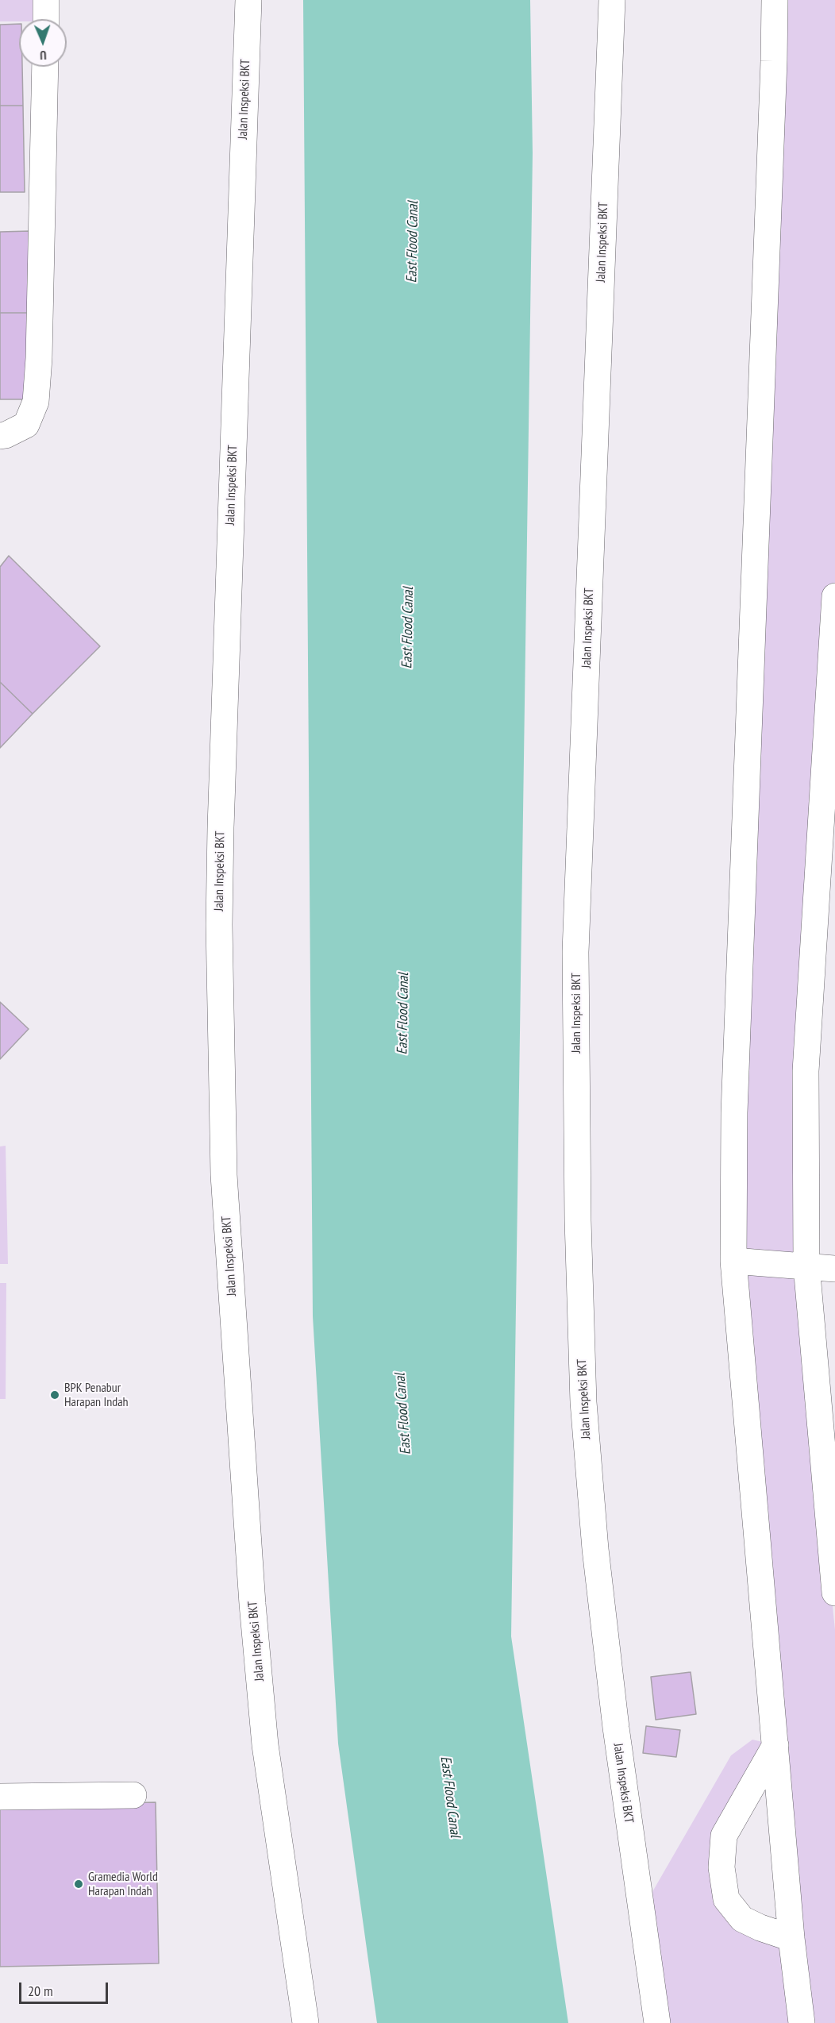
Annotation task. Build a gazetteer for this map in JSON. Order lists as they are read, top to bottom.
{
  "streets": {
    "street": ["Jalan Inspeksi BKT"]
  },
  "water": ["East Flood Canal"],
  "places": ["BPK Penabur Harapan Indah", "Gramedia World Harapan Indah"],
  "scale_bar": "20 m",
  "north": "bottom"
}
